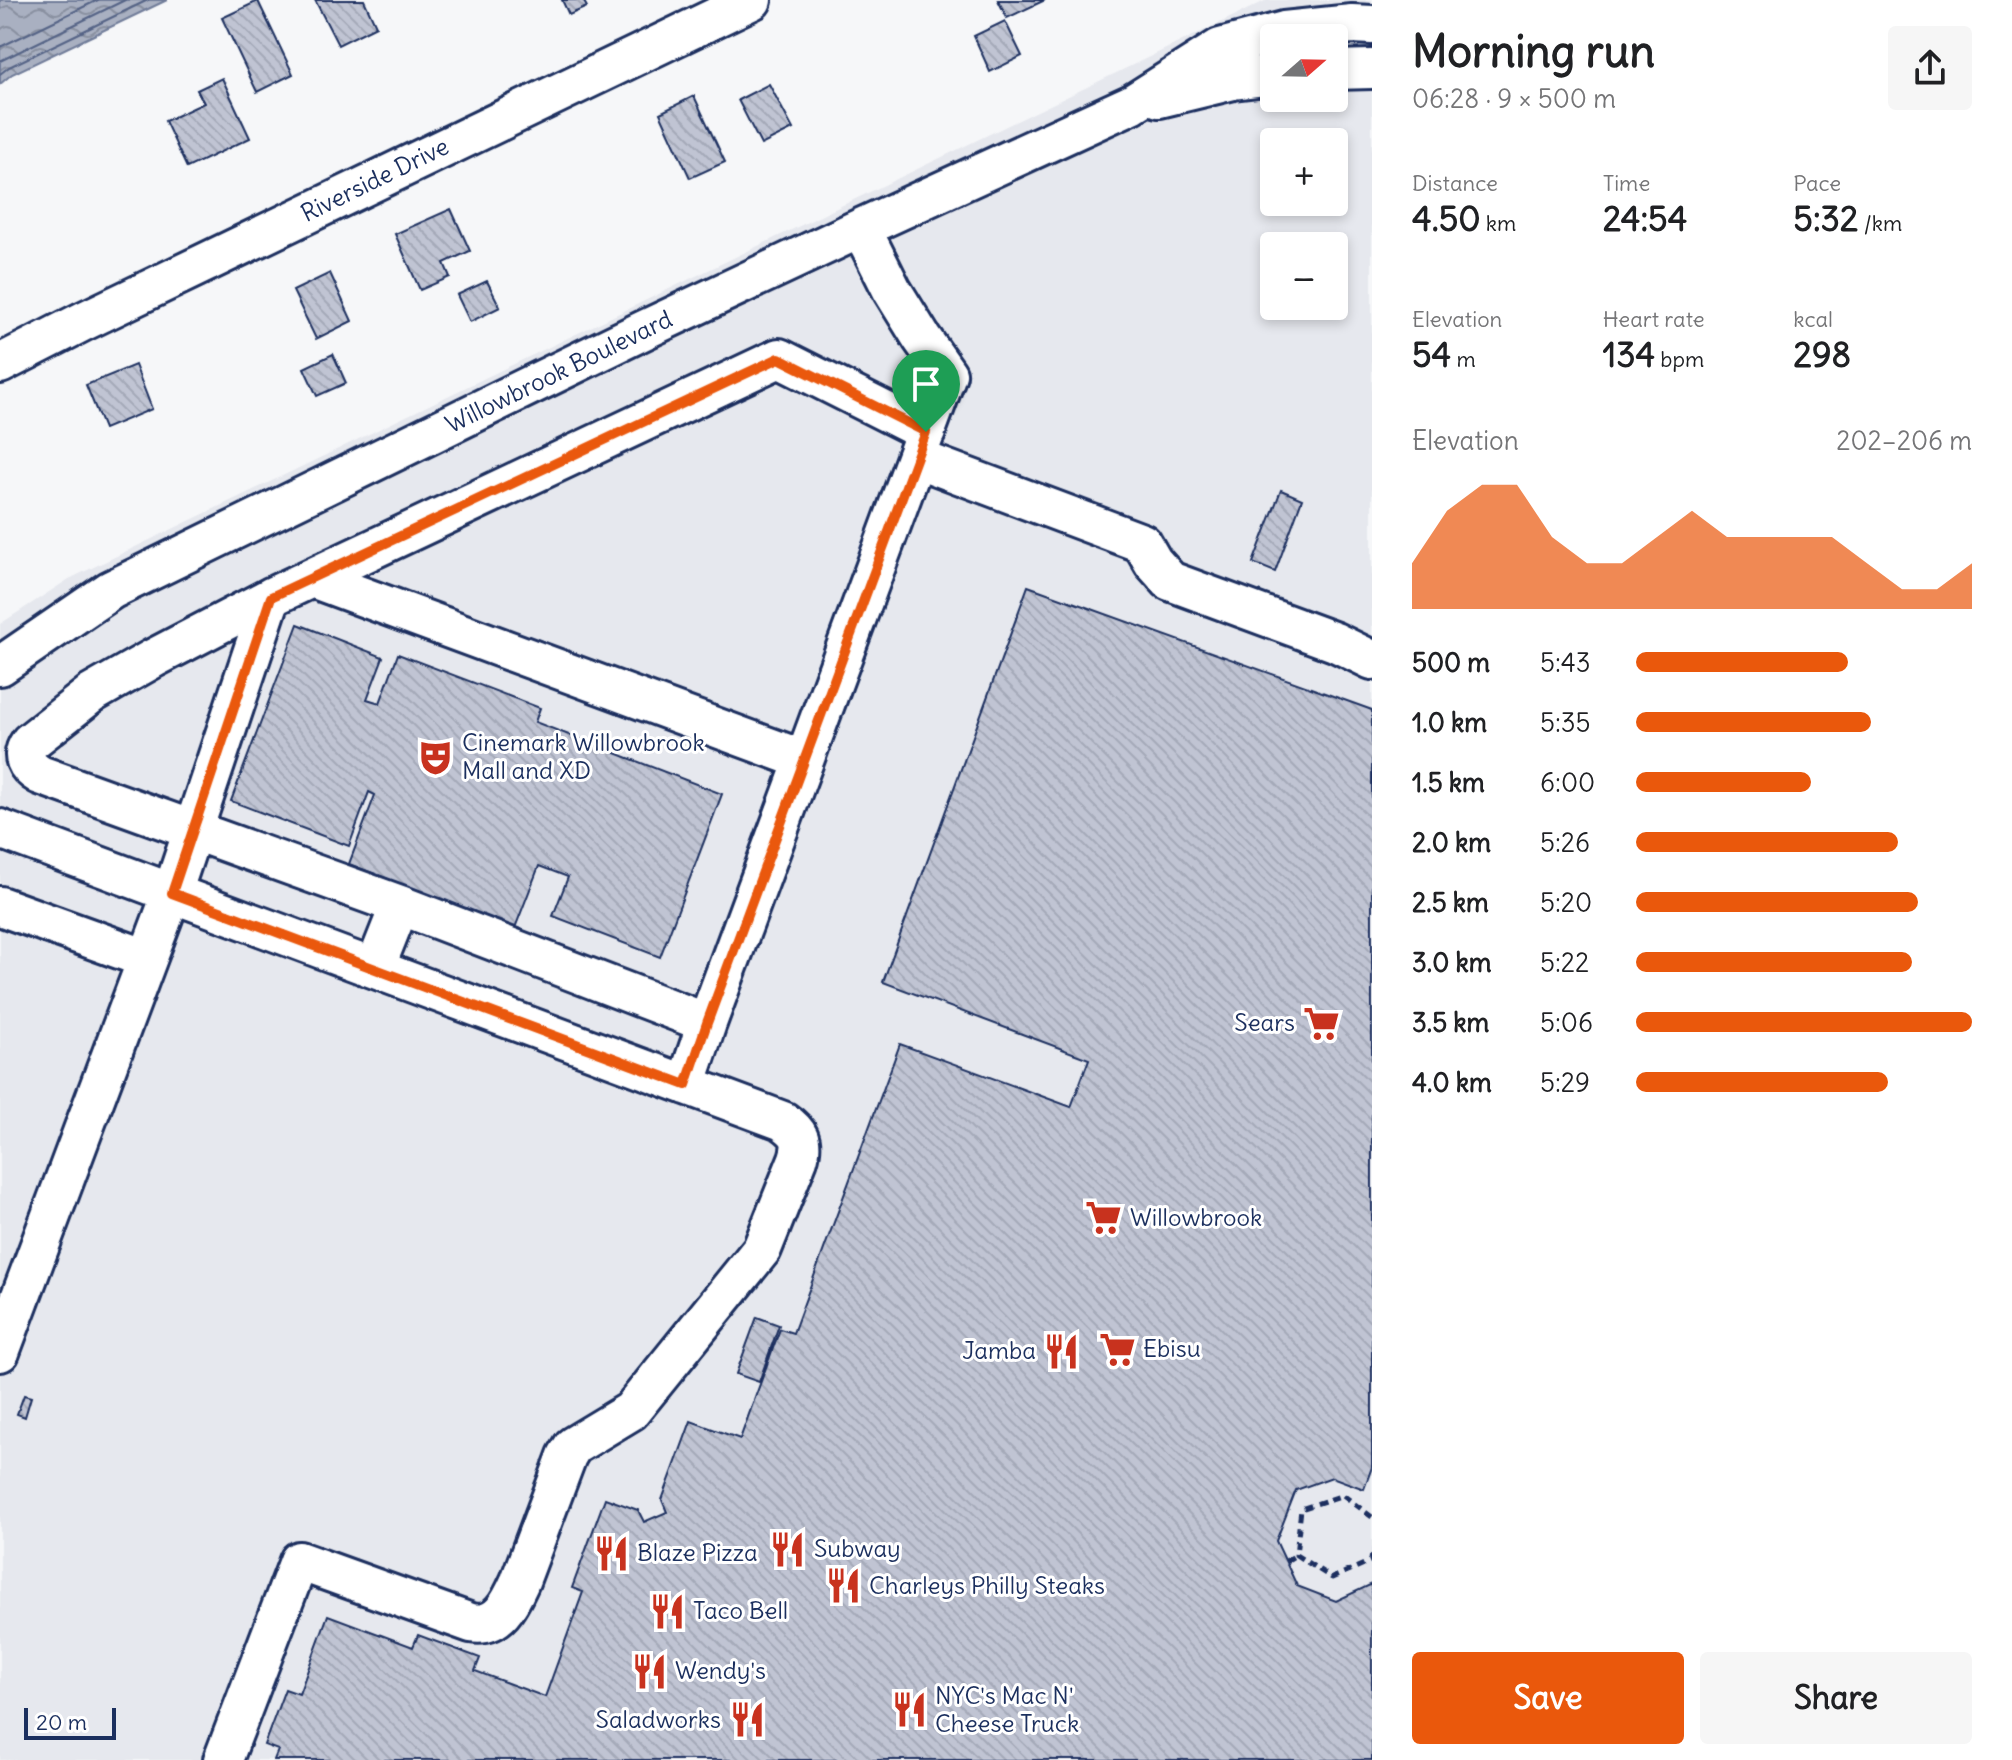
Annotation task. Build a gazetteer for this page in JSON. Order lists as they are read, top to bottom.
{
  "streets": {
    "street": ["Riverside Drive", "Willowbrook Boulevard"]
  },
  "places": {
    "theatre": ["Cinemark Willowbrook Mall and XD"],
    "supermarket": ["Sears", "Willowbrook", "Ebisu"],
    "restaurant": [
      "Jamba",
      "Subway",
      "Blaze Pizza",
      "Charleys Philly Steaks",
      "Taco Bell",
      "Wendy's",
      "NYC's Mac N' Cheese Truck",
      "Saladworks"
    ]
  },
  "scale_bar": "20 m",
  "north": "right",
  "page": {
    "heading": ["Morning run", "06:28 · 9 × 500 m"],
    "map_buttons": ["+", "−"],
    "stats": [
      ["Distance", "4.50 km"],
      ["Time", "24:54"],
      ["Pace", "5:32 /km"],
      ["Elevation", "54 m"],
      ["Heart rate", "134 bpm"],
      ["kcal", "298"]
    ],
    "chart": ["Elevation", "202–206 m"],
    "list": [
      {
        "name": "500 m",
        "note": "5:43"
      },
      {
        "name": "1.0 km",
        "note": "5:35"
      },
      {
        "name": "1.5 km",
        "note": "6:00"
      },
      {
        "name": "2.0 km",
        "note": "5:26"
      },
      {
        "name": "2.5 km",
        "note": "5:20"
      },
      {
        "name": "3.0 km",
        "note": "5:22"
      },
      {
        "name": "3.5 km",
        "note": "5:06"
      },
      {
        "name": "4.0 km",
        "note": "5:29"
      }
    ],
    "buttons": ["Save", "Share"],
    "scale": "20 m"
  }
}
